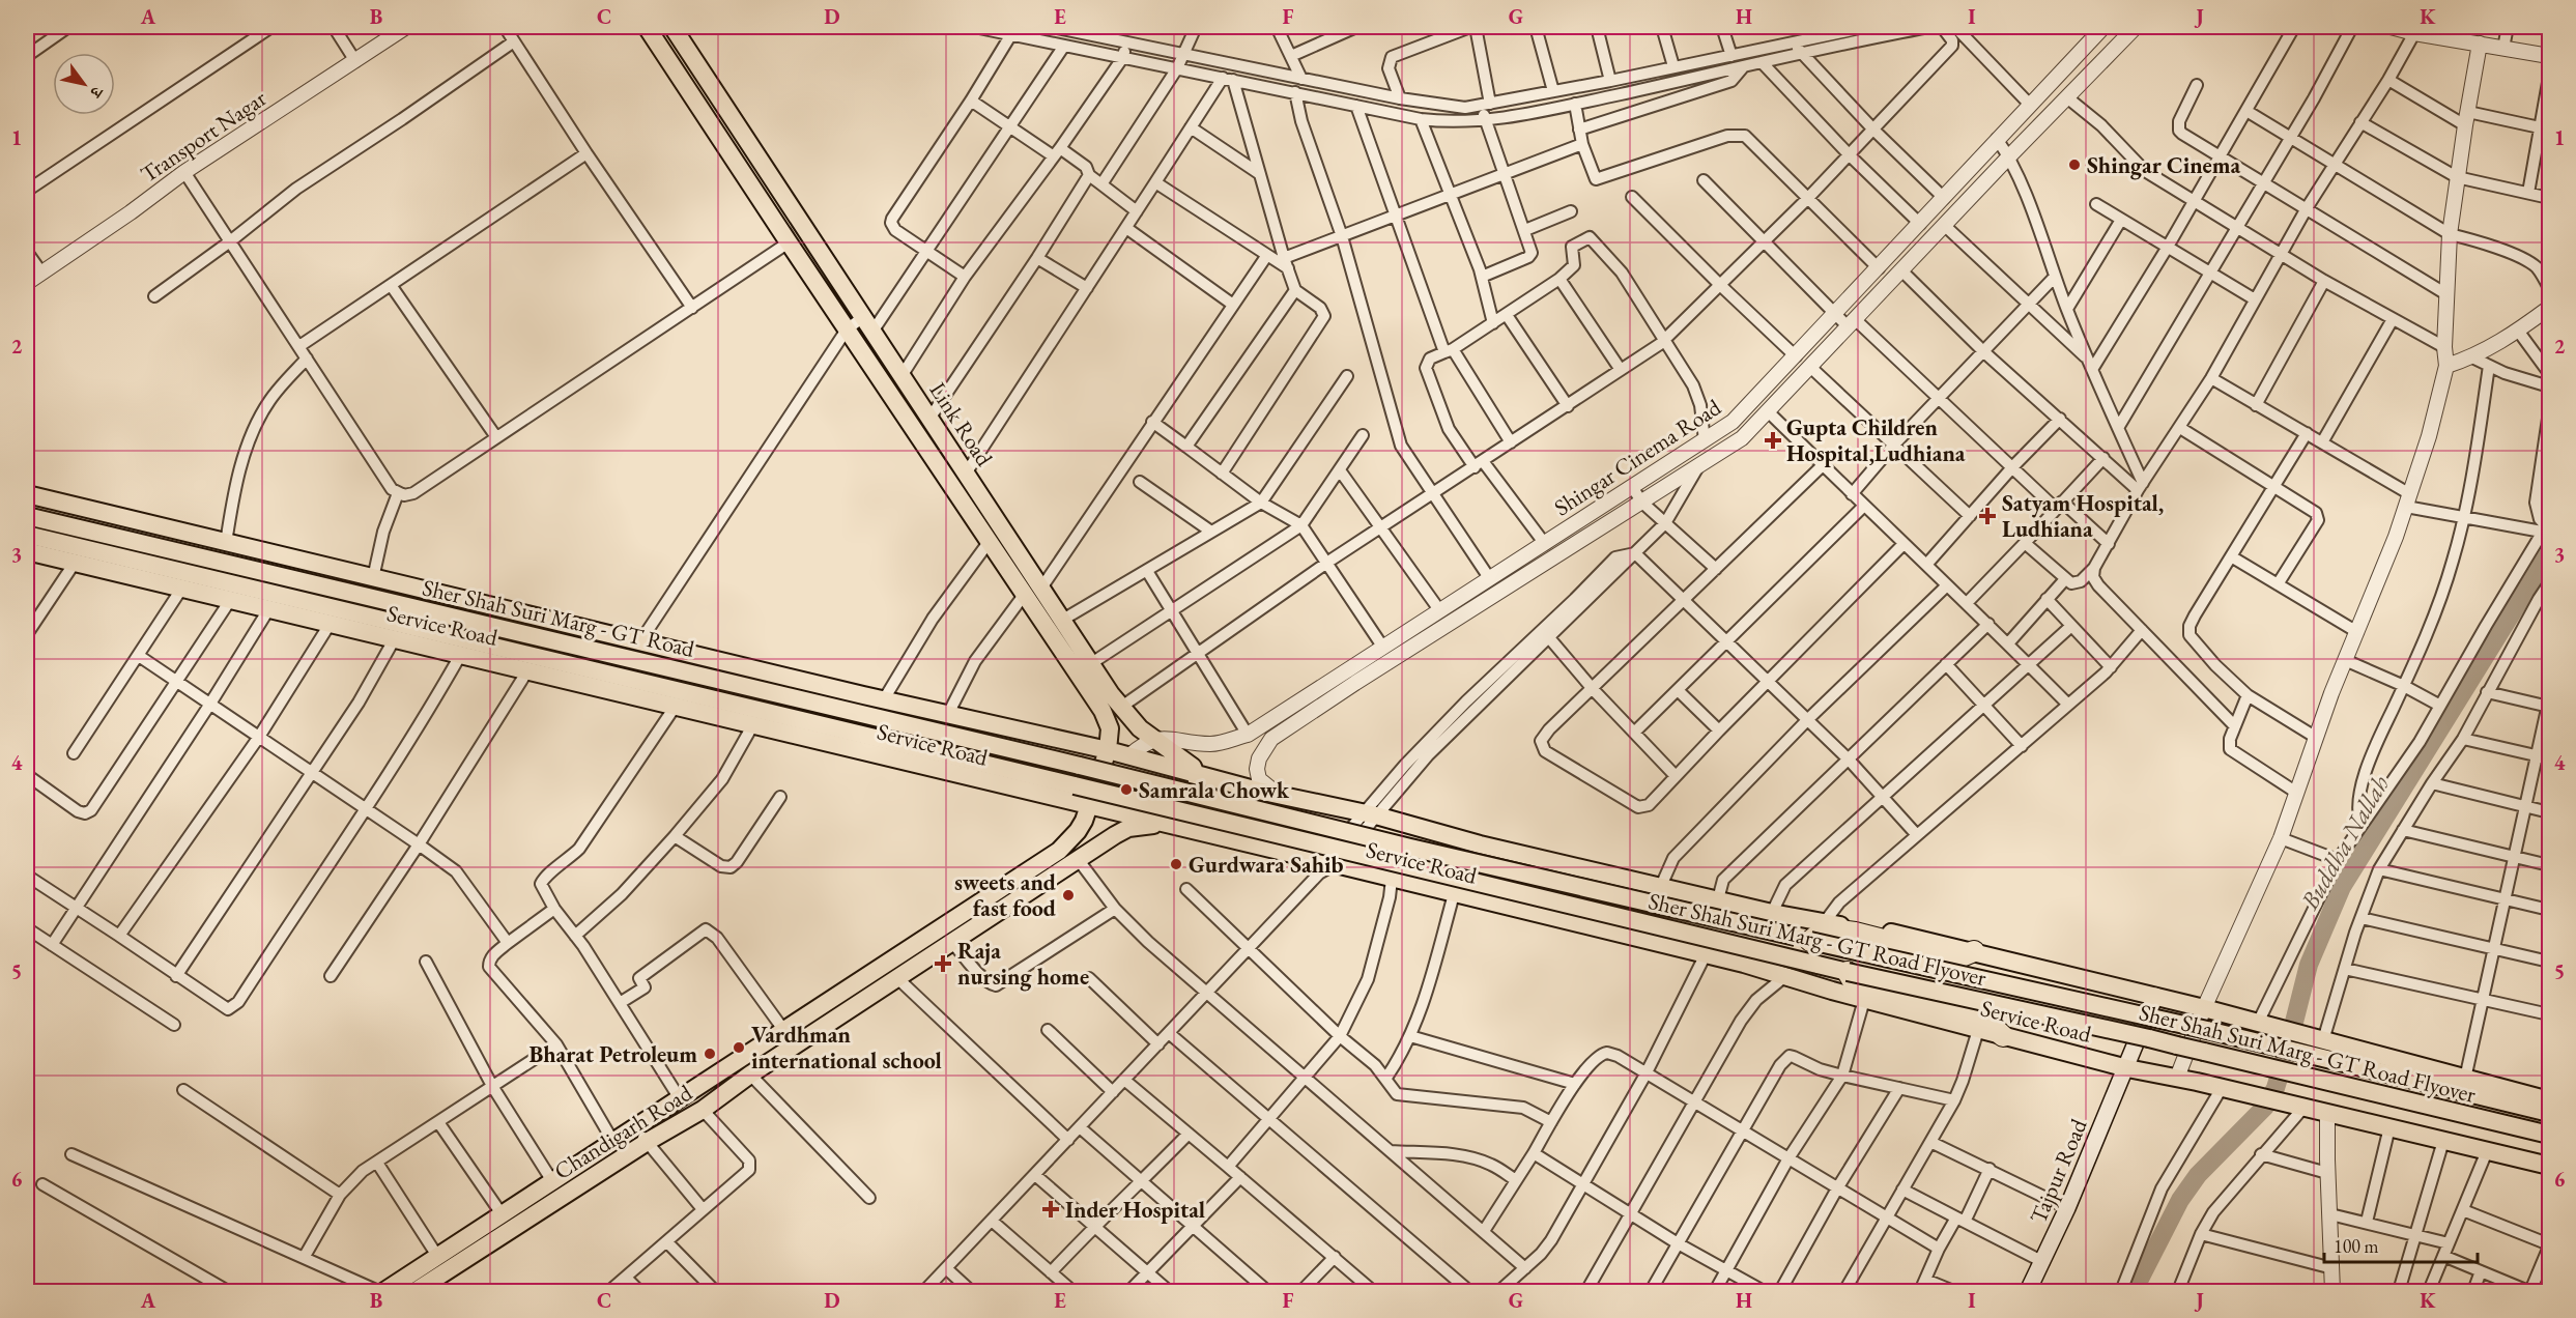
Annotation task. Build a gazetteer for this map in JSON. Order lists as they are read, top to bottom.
{
  "streets": {
    "main road": [
      "Link Road",
      "Sher Shah Suri Marg - GT Road",
      "Service Road",
      "Sher Shah Suri Marg - GT Road Flyover",
      "Chandigarh Road",
      "Tajpur Road"
    ],
    "street": ["Transport Nagar", "Shingar Cinema Road"]
  },
  "crossings": [
    ["Link Road", "Shingar Cinema Road"],
    ["Link Road", "Service Road"],
    ["Link Road", "Chandigarh Road"],
    ["Shingar Cinema Road", "Service Road"],
    ["Sher Shah Suri Marg - GT Road", "Sher Shah Suri Marg - GT Road Flyover"],
    ["Service Road", "Chandigarh Road"],
    ["Service Road", "Tajpur Road"]
  ],
  "water": ["Buddha Nallah"],
  "places": {
    "other": [
      "Shingar Cinema",
      "Samrala Chowk",
      "Gurdwara Sahib",
      "sweets and fast food",
      "Vardhman international school",
      "Bharat Petroleum"
    ],
    "health": [
      "Gupta Children Hospital,Ludhiana",
      "Satyam Hospital, Ludhiana",
      "Raja nursing home",
      "Inder Hospital"
    ]
  },
  "scale_bar": "100 m",
  "north": "bottom right",
  "grid": {
    "columns": [
      "A",
      "B",
      "C",
      "D",
      "E",
      "F",
      "G",
      "H",
      "I",
      "J",
      "K"
    ],
    "rows": [
      "1",
      "2",
      "3",
      "4",
      "5",
      "6"
    ]
  }
}
